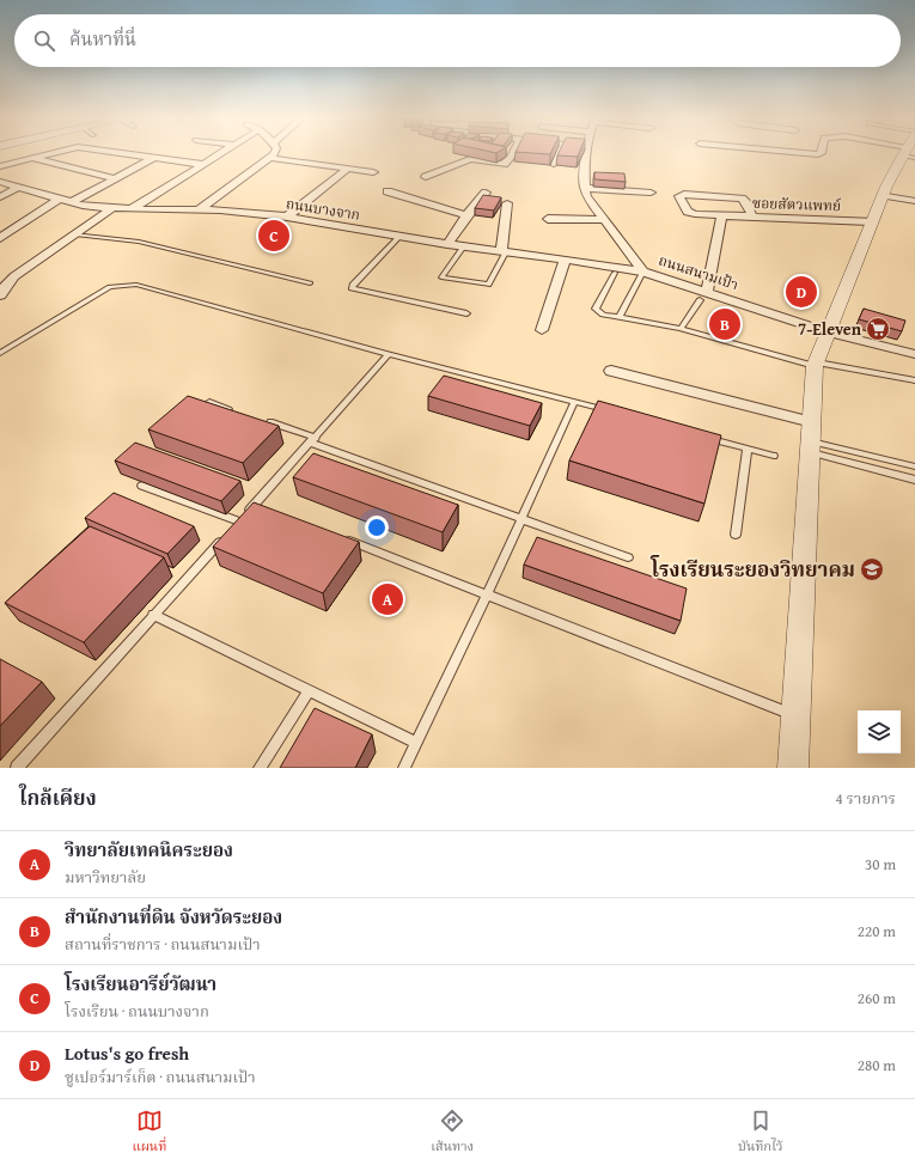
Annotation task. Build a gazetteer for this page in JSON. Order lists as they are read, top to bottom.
{
  "streets": {
    "street": ["ซอยสัตวแพทย์", "ถนนบางจาก", "ถนนสนามเป้า"]
  },
  "crossings": [
    ["ถนนบางจาก", "ถนนสนามเป้า"]
  ],
  "places": {
    "supermarket": ["7-Eleven"],
    "school or university": ["โรงเรียนระยองวิทยาคม"]
  },
  "page": {
    "search": "ค้นหาที่นี่",
    "pins": [
      "C",
      "D",
      "B",
      "A"
    ],
    "heading": ["ใกล้เคียง", "4 รายการ"],
    "list": [
      {
        "mark": "A",
        "name": "วิทยาลัยเทคนิคระยอง",
        "note": "มหาวิทยาลัย",
        "value": "30 m"
      },
      {
        "mark": "B",
        "name": "สำนักงานที่ดิน จังหวัดระยอง",
        "note": "สถานที่ราชการ · ถนนสนามเป้า",
        "value": "220 m"
      },
      {
        "mark": "C",
        "name": "โรงเรียนอารีย์วัฒนา",
        "note": "โรงเรียน · ถนนบางจาก",
        "value": "260 m"
      },
      {
        "mark": "D",
        "name": "Lotus's go fresh",
        "note": "ซูเปอร์มาร์เก็ต · ถนนสนามเป้า",
        "value": "280 m"
      }
    ],
    "nav": ["แผนที่", "เส้นทาง", "บันทึกไว้"]
  }
}
